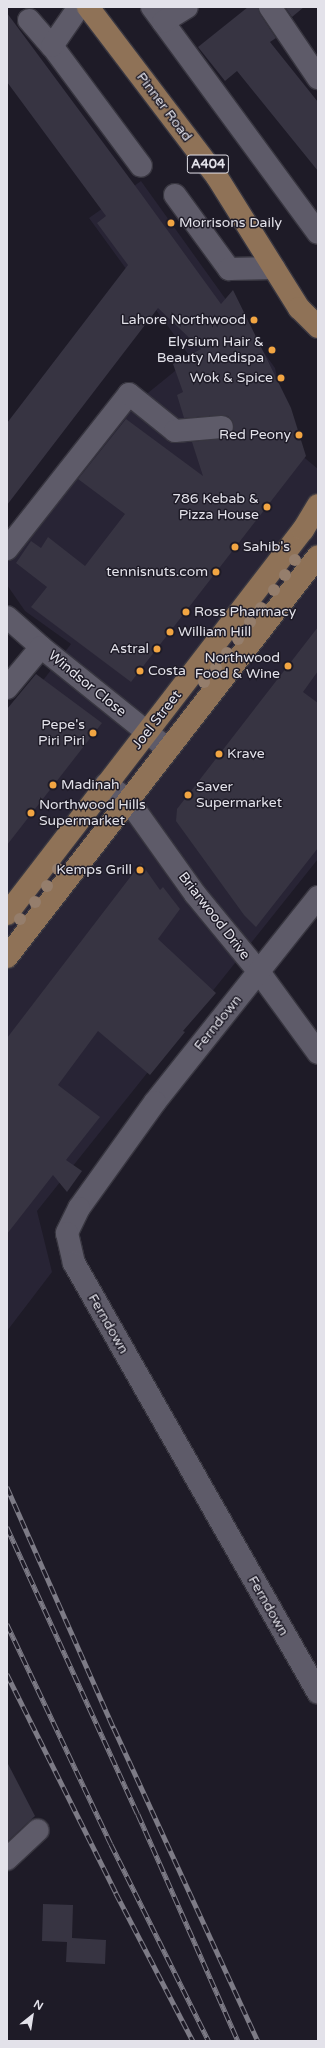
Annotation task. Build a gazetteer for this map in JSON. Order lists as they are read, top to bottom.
{
  "streets": {
    "main road": ["Pinner Road", "A404", "Joel Street"],
    "street": ["Windsor Close", "Briarwood Drive", "Ferndown"]
  },
  "crossings": [
    ["Windsor Close", "Joel Street"],
    ["Joel Street", "Briarwood Drive"],
    ["Briarwood Drive", "Ferndown"]
  ],
  "places": [
    "Morrisons Daily",
    "Lahore Northwood",
    "Elysium Hair & Beauty Medispa",
    "Wok & Spice",
    "Red Peony",
    "786 Kebab & Pizza House",
    "Sahib's",
    "tennisnuts.com",
    "Ross Pharmacy",
    "William Hill",
    "Astral",
    "Northwood Food & Wine",
    "Costa",
    "Pepe's Piri Piri",
    "Krave",
    "Madinah",
    "Saver Supermarket",
    "Northwood Hills Supermarket",
    "Kemps Grill"
  ],
  "north": "top right"
}
